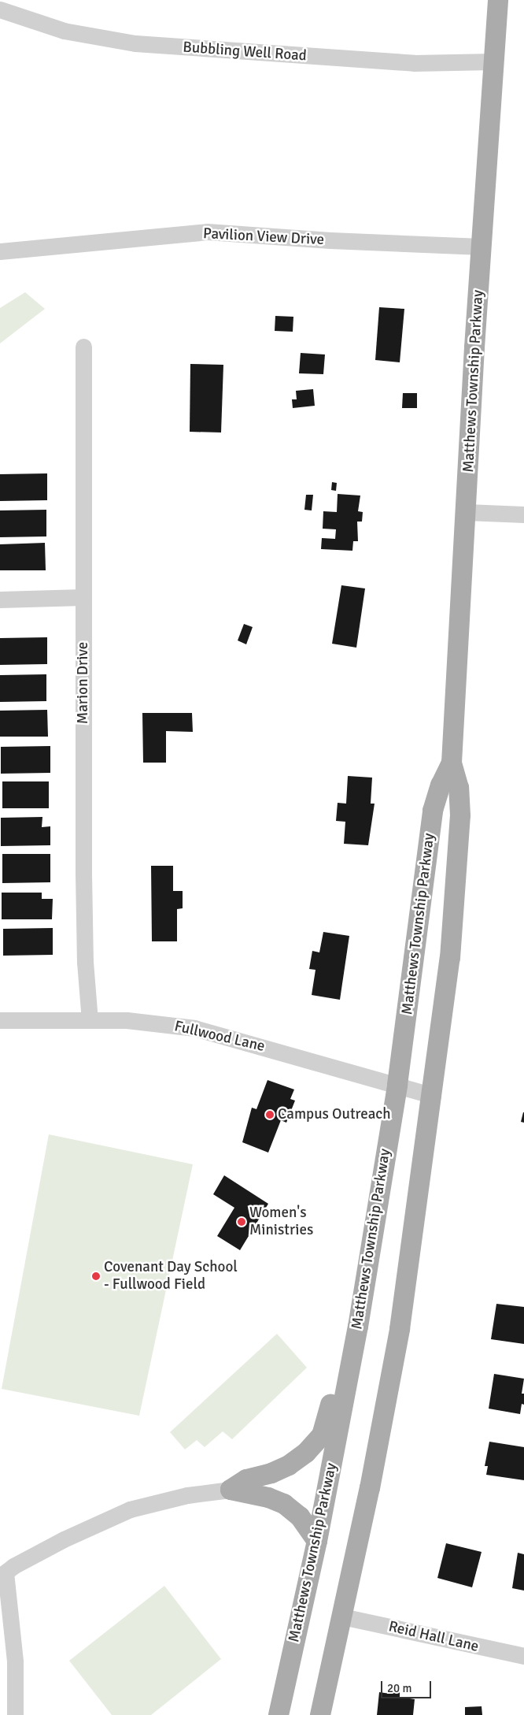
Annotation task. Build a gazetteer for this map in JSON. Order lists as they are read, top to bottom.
{
  "streets": {
    "main road": ["Matthews Township Parkway"],
    "street": [
      "Bubbling Well Road",
      "Pavilion View Drive",
      "Marion Drive",
      "Fullwood Lane",
      "Reid Hall Lane"
    ]
  },
  "crossings": [
    ["Bubbling Well Road", "Matthews Township Parkway"],
    ["Pavilion View Drive", "Matthews Township Parkway"],
    ["Matthews Township Parkway", "Fullwood Lane"],
    ["Matthews Township Parkway", "Reid Hall Lane"],
    ["Marion Drive", "Fullwood Lane"]
  ],
  "places": ["Campus Outreach", "Women's Ministries", "Covenant Day School - Fullwood Field"],
  "scale_bar": "20 m"
}
